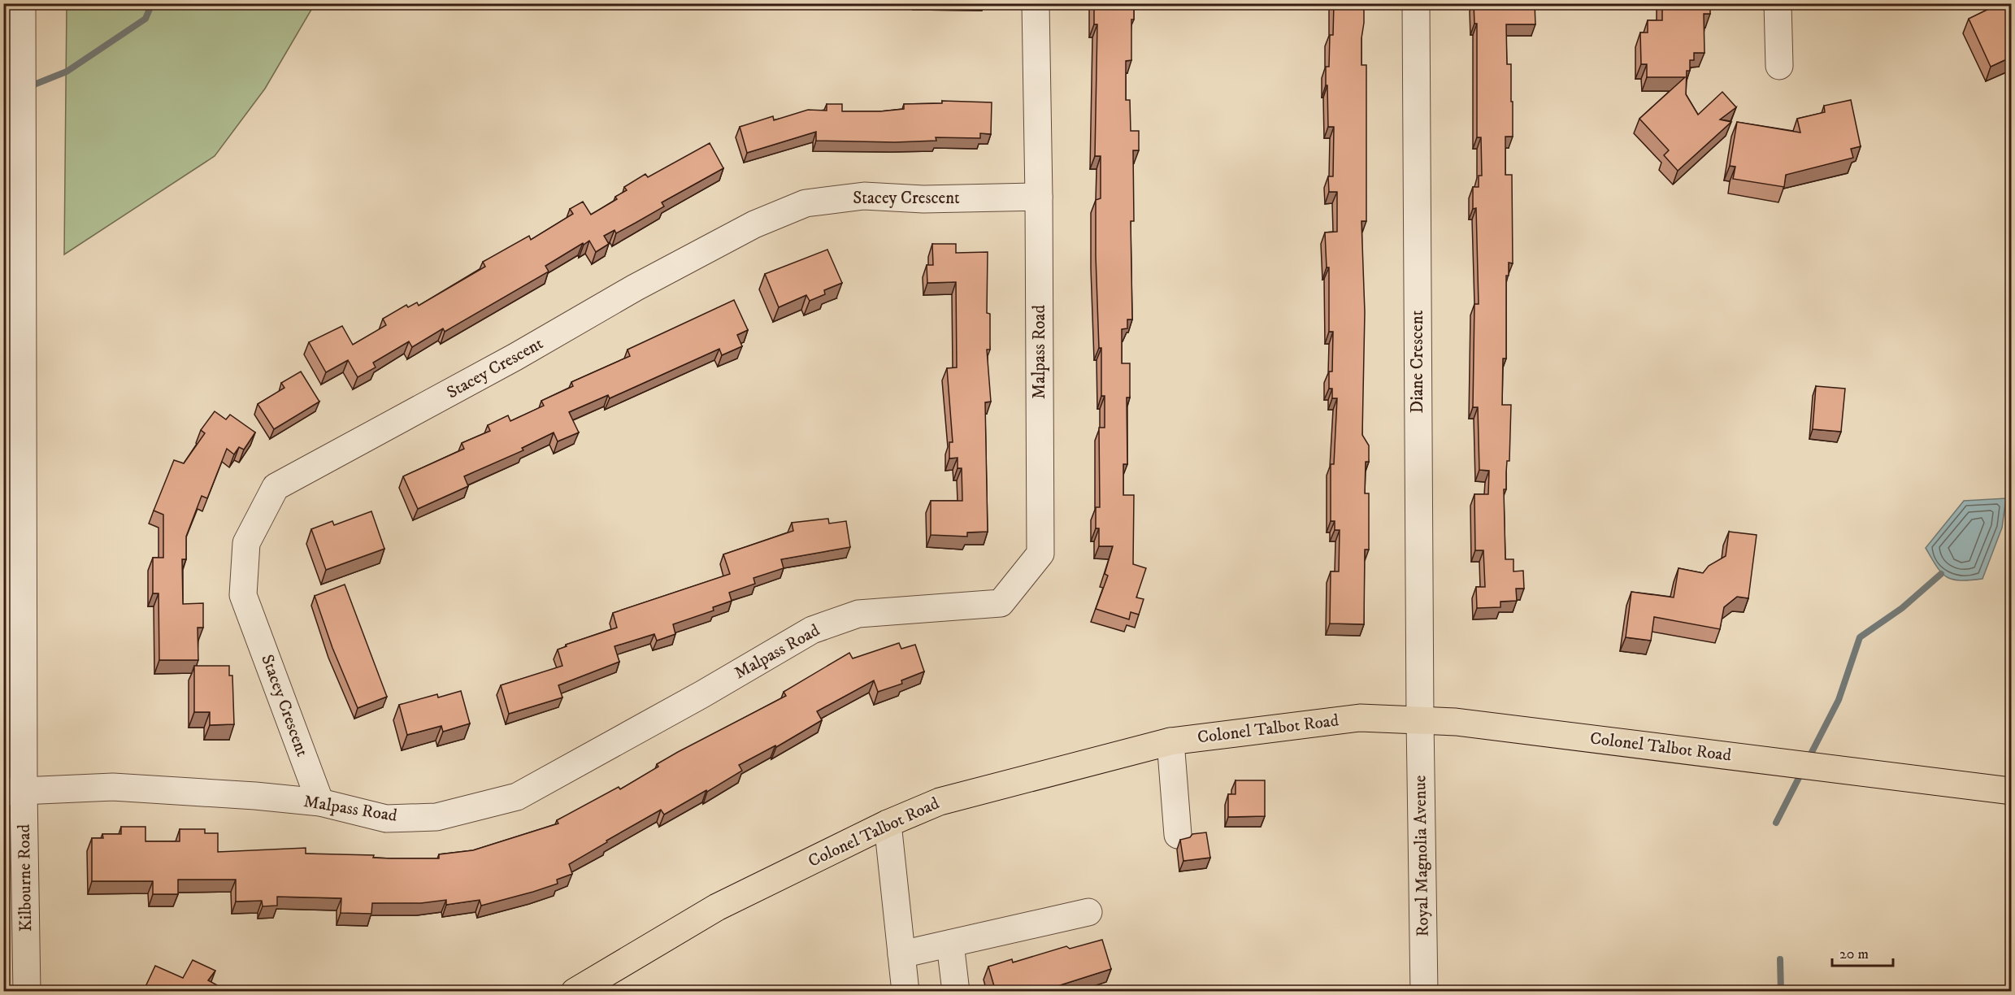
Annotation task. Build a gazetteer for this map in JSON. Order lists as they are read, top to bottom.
{
  "streets": {
    "main road": ["Colonel Talbot Road"],
    "street": [
      "Stacey Crescent",
      "Malpass Road",
      "Diane Crescent",
      "Royal Magnolia Avenue",
      "Kilbourne Road"
    ]
  },
  "crossings": [
    ["Stacey Crescent", "Malpass Road"],
    ["Malpass Road", "Kilbourne Road"],
    ["Diane Crescent", "Colonel Talbot Road"],
    ["Diane Crescent", "Royal Magnolia Avenue"],
    ["Colonel Talbot Road", "Royal Magnolia Avenue"]
  ],
  "scale_bar": "20 m"
}
